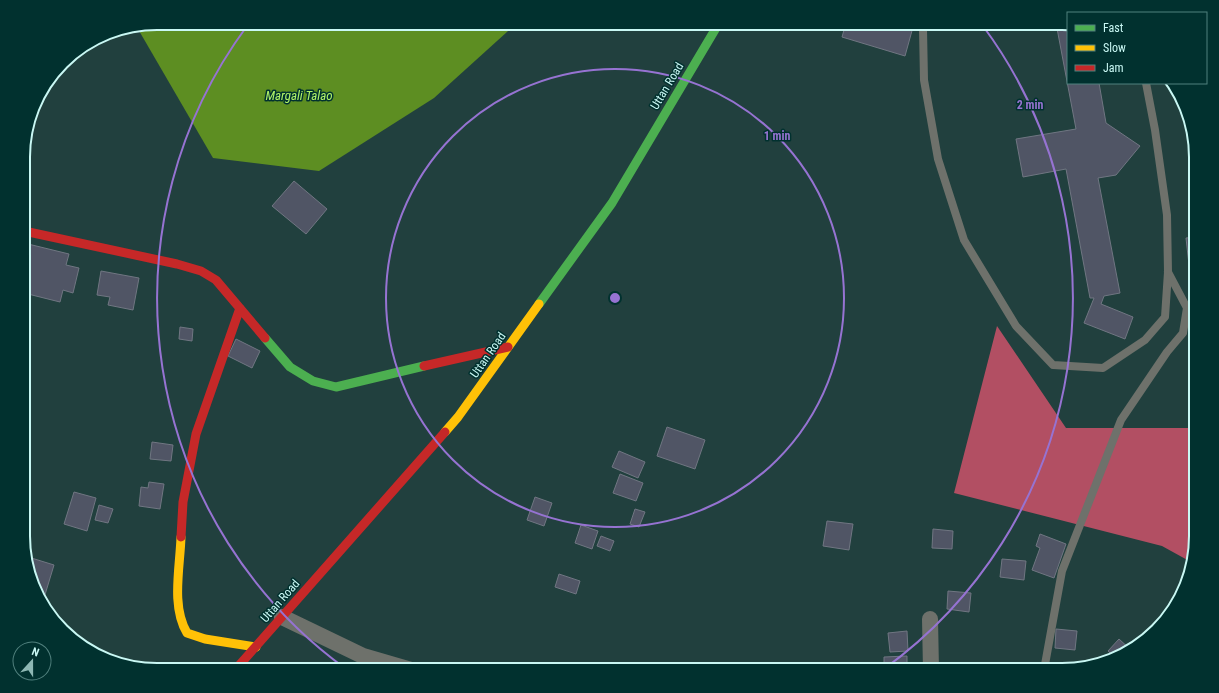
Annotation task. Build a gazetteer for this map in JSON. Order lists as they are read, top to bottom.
{
  "streets": {
    "street": ["Uttan Road"]
  },
  "water": ["Margali Talao"],
  "legend": ["Fast", "Slow", "Jam"],
  "north": "top",
  "rings": ["2 min", "1 min"]
}
